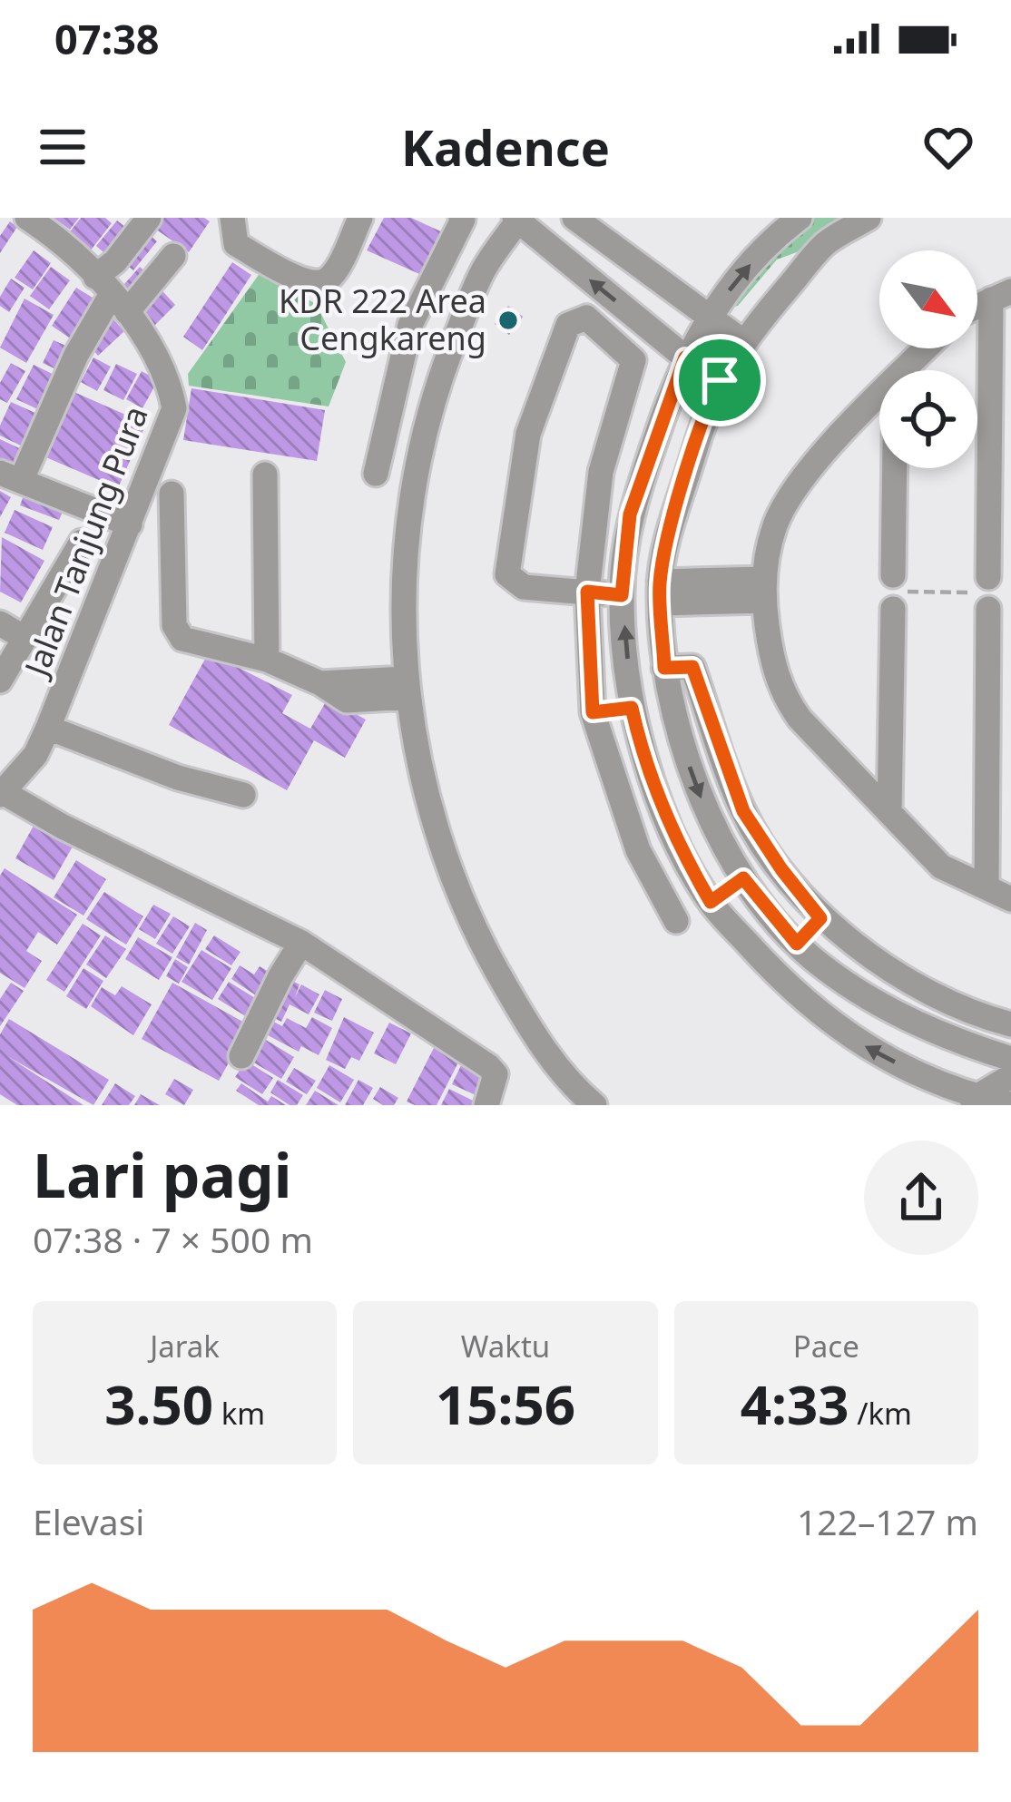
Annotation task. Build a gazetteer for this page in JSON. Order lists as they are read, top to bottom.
{
  "streets": {
    "street": ["Jalan Tanjung Pura"]
  },
  "places": ["KDR 222 Area Cengkareng"],
  "north": "bottom right",
  "page": {
    "status": "07:38",
    "header": "Kadence",
    "heading": ["Lari pagi", "07:38 · 7 × 500 m"],
    "stats": [
      ["Jarak", "3.50 km"],
      ["Waktu", "15:56"],
      ["Pace", "4:33 /km"]
    ],
    "chart": ["Elevasi", "122–127 m"]
  }
}
